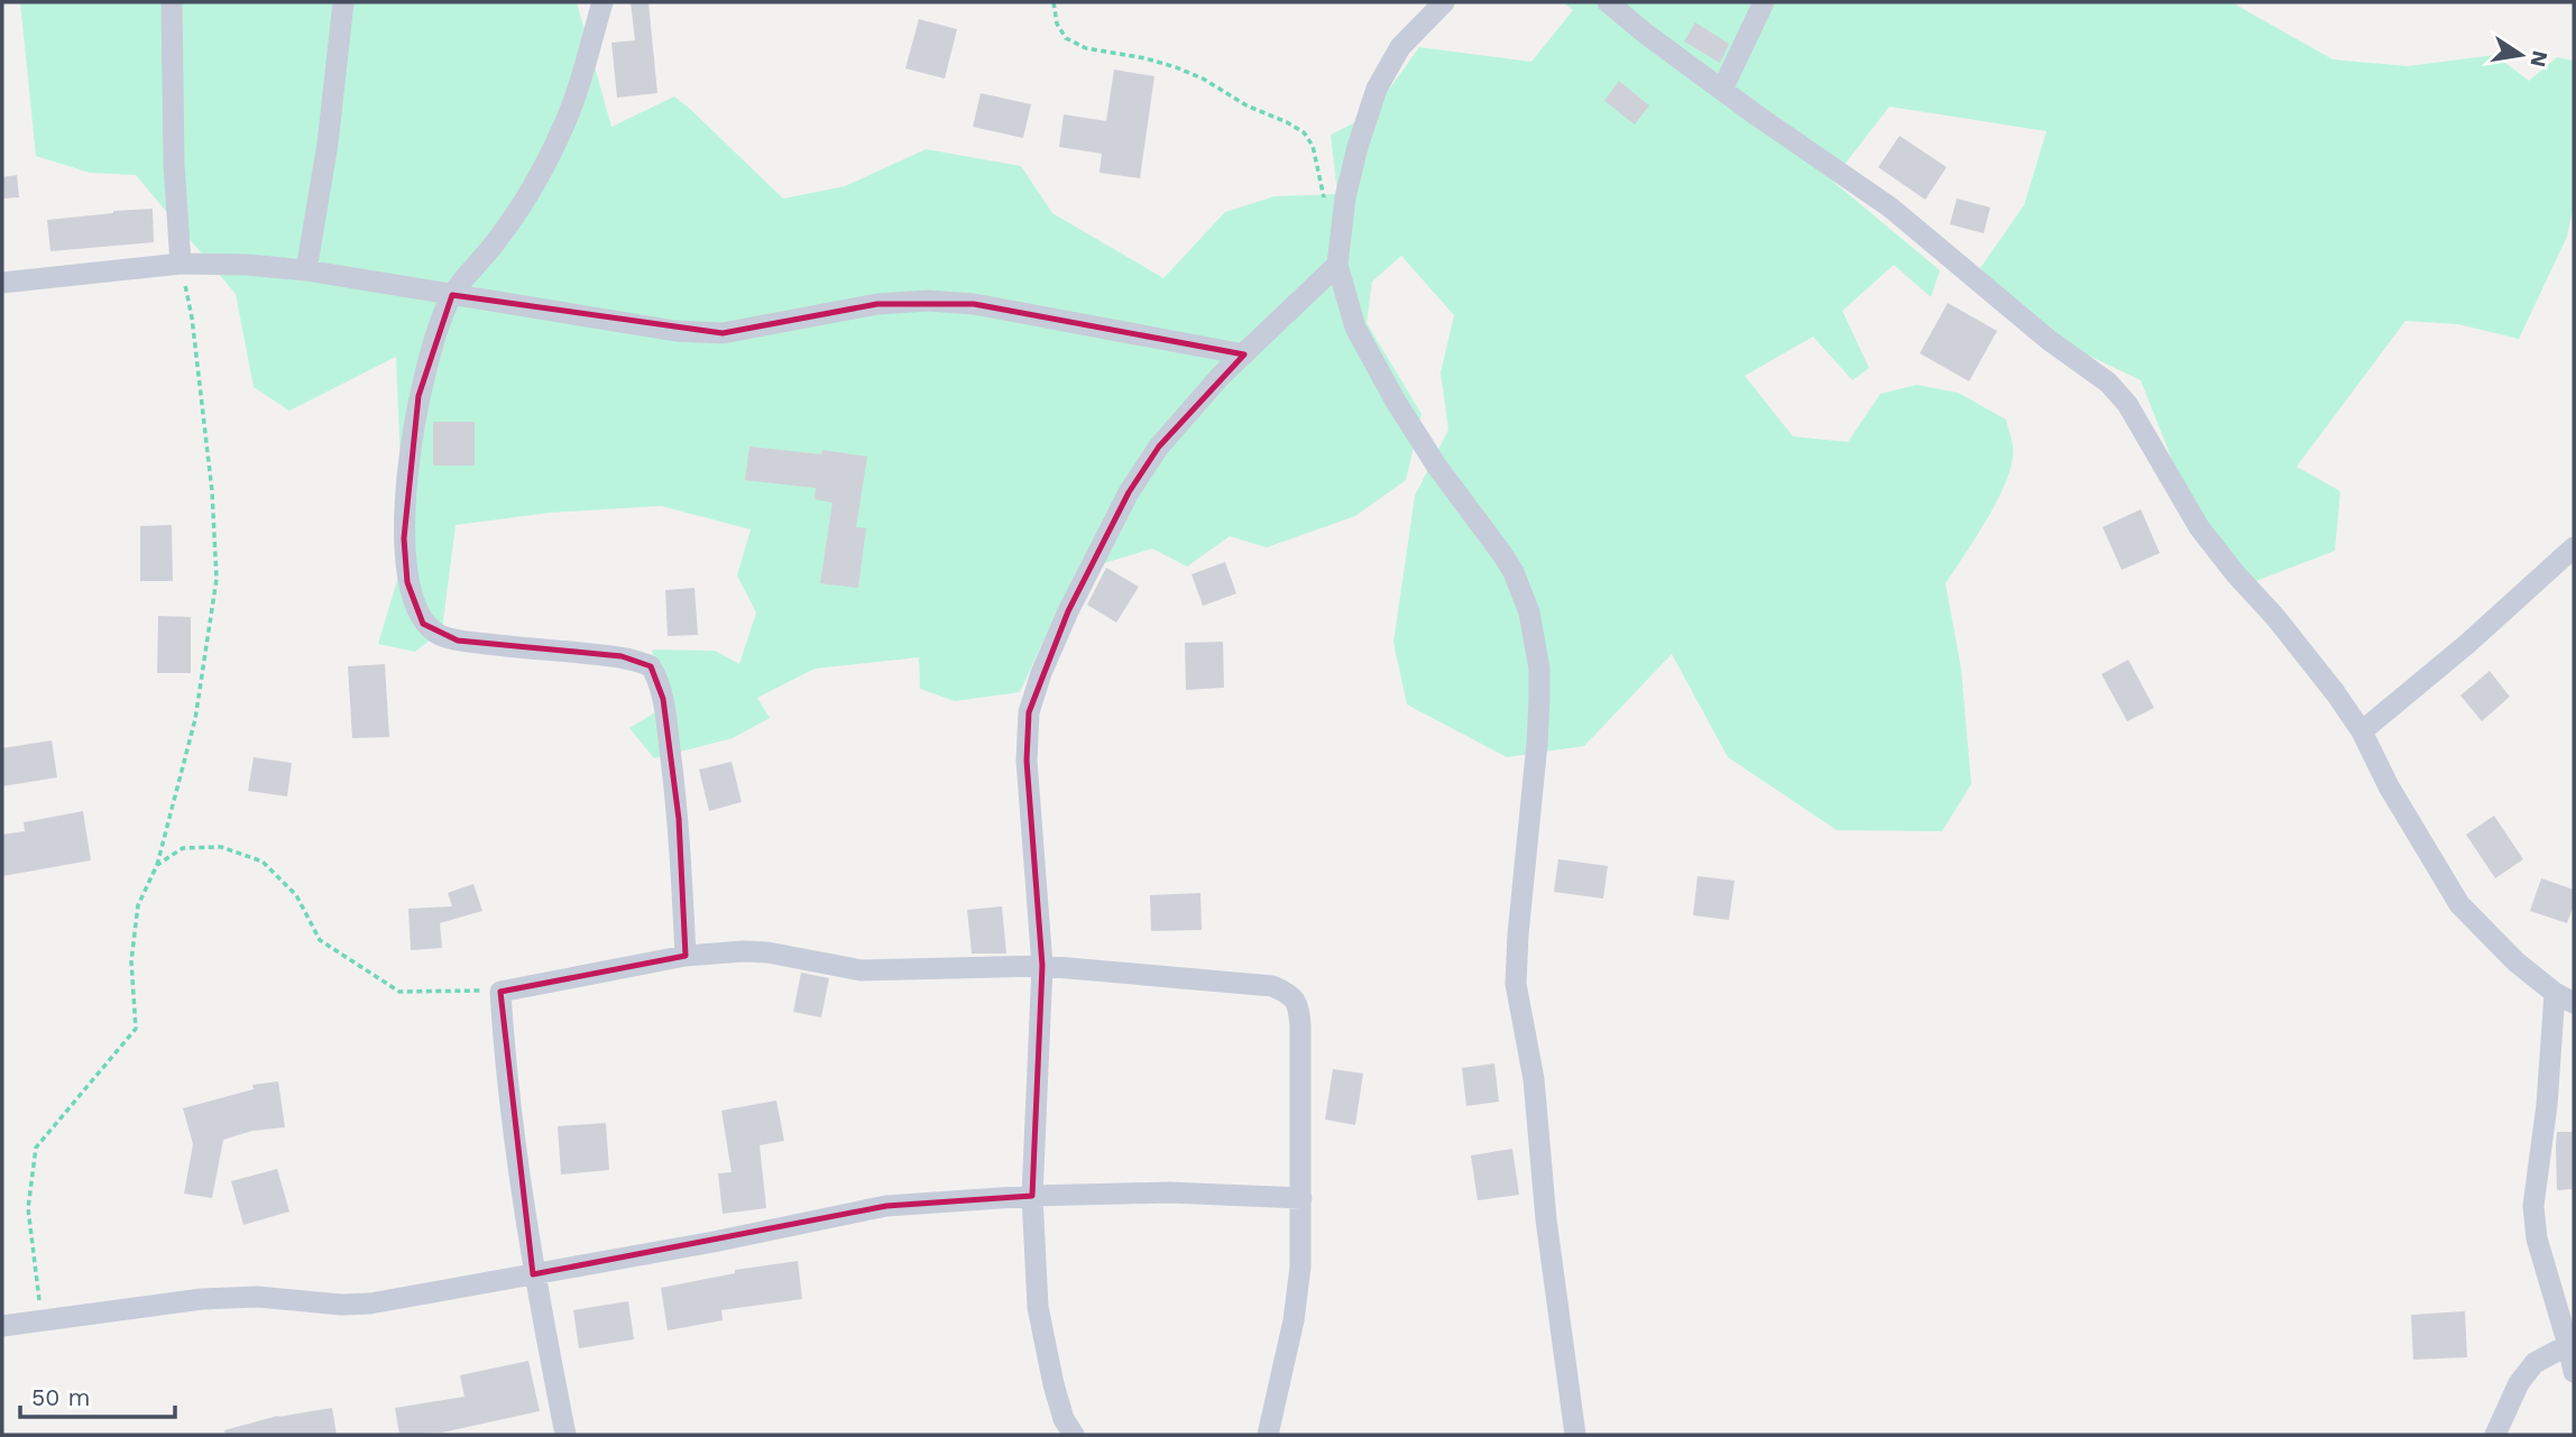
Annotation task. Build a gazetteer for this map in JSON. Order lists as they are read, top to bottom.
{
  "scale_bar": "50 m",
  "north": "right"
}
